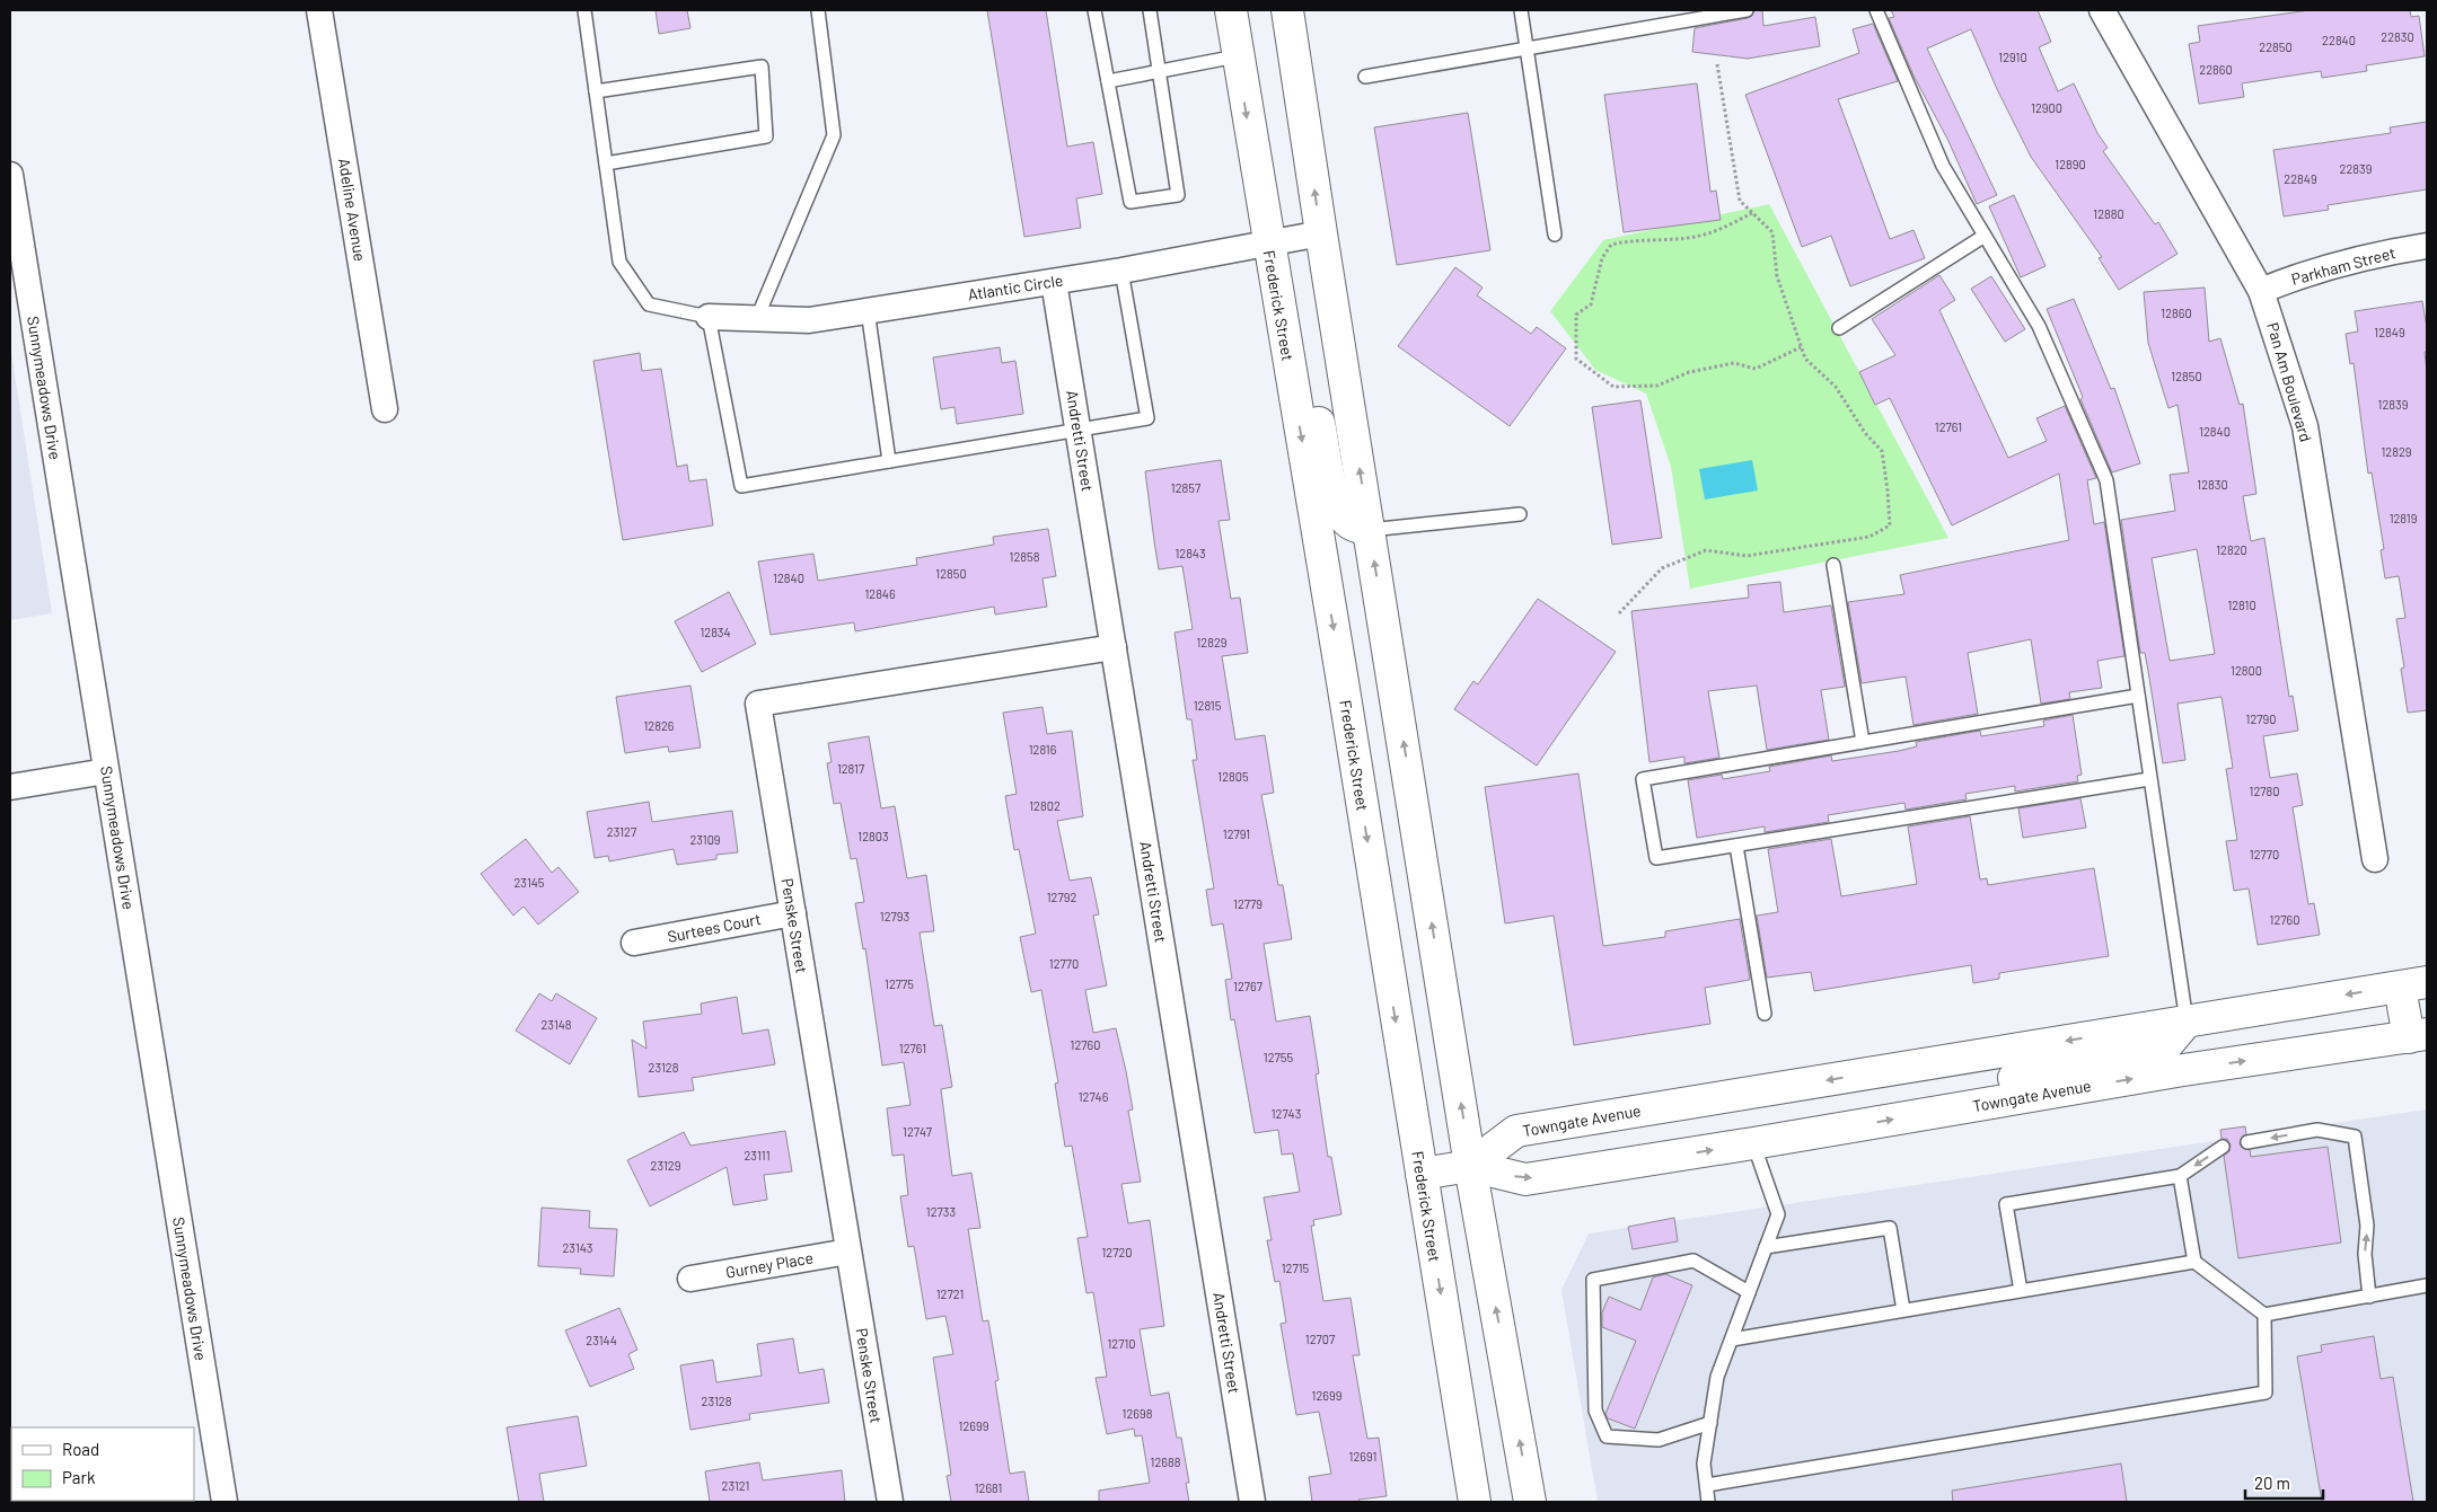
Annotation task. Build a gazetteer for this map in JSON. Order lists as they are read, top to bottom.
{
  "streets": {
    "main road": ["Frederick Street", "Towngate Avenue"],
    "street": [
      "Adeline Avenue",
      "Parkham Street",
      "Atlantic Circle",
      "Pan Am Boulevard",
      "Sunnymeadows Drive",
      "Andretti Street",
      "Penske Street",
      "Surtees Court",
      "Gurney Place"
    ]
  },
  "crossings": [
    ["Parkham Street", "Pan Am Boulevard"],
    ["Atlantic Circle", "Frederick Street"],
    ["Atlantic Circle", "Andretti Street"],
    ["Andretti Street", "Penske Street"],
    ["Penske Street", "Surtees Court"],
    ["Penske Street", "Gurney Place"]
  ],
  "house_numbers": [
    "22830",
    "22840",
    "22850",
    "12910",
    "22860",
    "12900",
    "12890",
    "22839",
    "22849",
    "12880",
    "12860",
    "12849",
    "12850",
    "12839",
    "12761",
    "12840",
    "12829",
    "12830",
    "12857",
    "12819",
    "12820",
    "12843",
    "12858",
    "12850",
    "12840",
    "12846",
    "12810",
    "12834",
    "12829",
    "12800",
    "12815",
    "12790",
    "12826",
    "12816",
    "12817",
    "12805",
    "12780",
    "12802",
    "23127",
    "12791",
    "12803",
    "23109",
    "12770",
    "23145",
    "12792",
    "12779",
    "12793",
    "12760",
    "12770",
    "12775",
    "12767",
    "23148",
    "12760",
    "12761",
    "12755",
    "23128",
    "12746",
    "12743",
    "12747",
    "23111",
    "23129",
    "12733",
    "23143",
    "12720",
    "12715",
    "12721",
    "12707",
    "23144",
    "12710",
    "12699",
    "23128",
    "12698",
    "12699",
    "12691",
    "12688",
    "23121",
    "12681"
  ],
  "legend": ["Road", "Park"],
  "scale_bar": "20 m"
}
